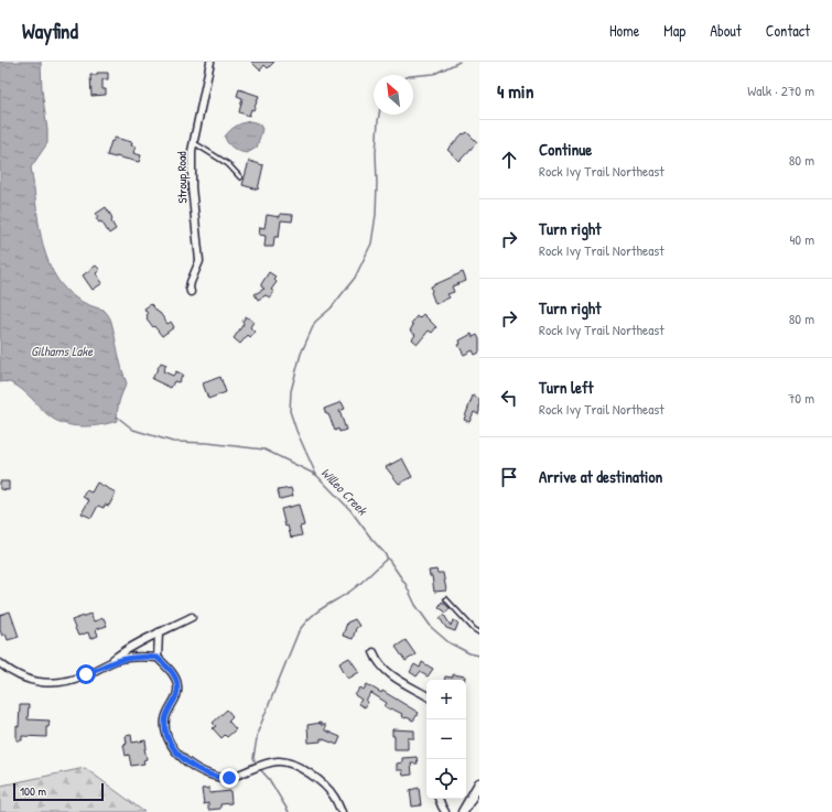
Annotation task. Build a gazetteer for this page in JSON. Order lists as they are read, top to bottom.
{
  "streets": {
    "street": ["Stroup Road"]
  },
  "water": ["Gilhams Lake", "Willeo Creek"],
  "scale_bar": "100 m",
  "north": "top left",
  "page": {
    "header": "Wayfind",
    "nav": [
      "Home",
      "Map",
      "About",
      "Contact"
    ],
    "heading": ["4 min", "Walk · 270 m"],
    "list": [
      ["Continue", "Rock Ivy Trail Northeast", "80 m"],
      ["Turn right", "Rock Ivy Trail Northeast", "40 m"],
      ["Turn right", "Rock Ivy Trail Northeast", "80 m"],
      ["Turn left", "Rock Ivy Trail Northeast", "70 m"],
      "Arrive at destination"
    ],
    "map_buttons": ["+", "−"],
    "scale": "100 m"
  }
}
